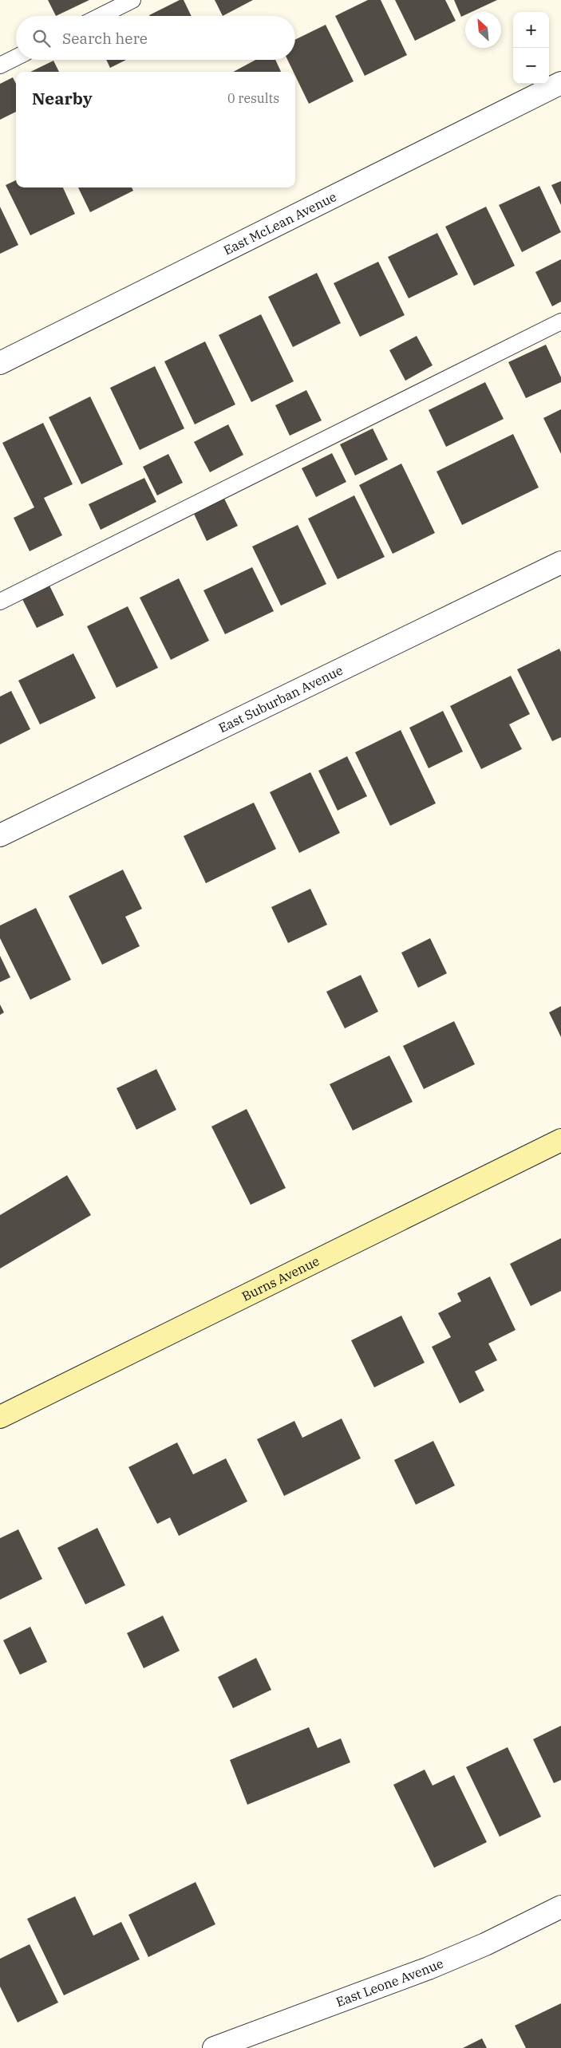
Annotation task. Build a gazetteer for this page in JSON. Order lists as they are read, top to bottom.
{
  "streets": {
    "street": [
      "East McLean Avenue",
      "East Suburban Avenue",
      "Burns Avenue",
      "East Leone Avenue"
    ]
  },
  "north": "top left",
  "page": {
    "map_buttons": ["+", "−"],
    "search": "Search here",
    "heading": ["Nearby", "0 results"]
  }
}
